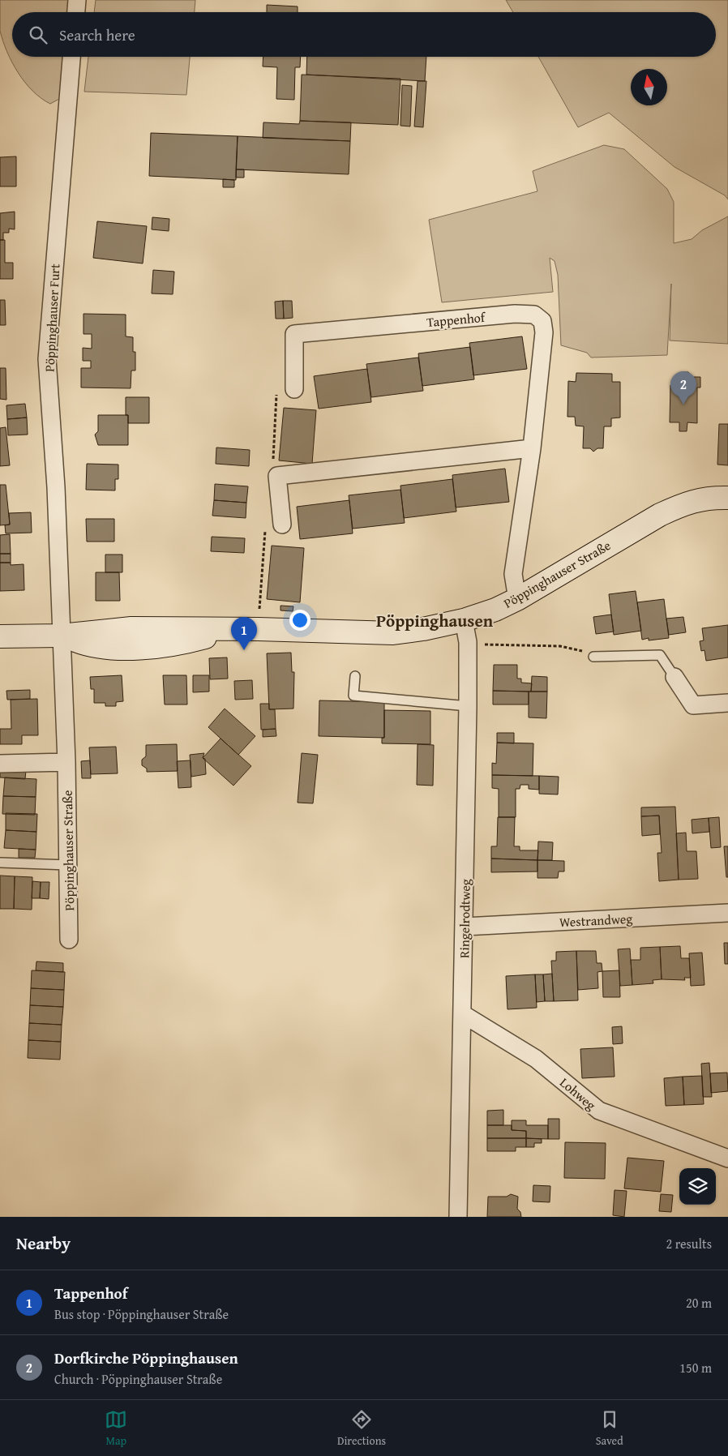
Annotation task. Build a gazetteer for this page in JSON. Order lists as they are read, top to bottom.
{
  "streets": {
    "main road": ["Pöppinghauser Straße"],
    "street": [
      "Pöppinghauser Furt",
      "Tappenhof",
      "Ringelrodtweg",
      "Westrandweg",
      "Lohweg"
    ]
  },
  "crossings": [
    ["Pöppinghauser Furt", "Pöppinghauser Straße"],
    ["Tappenhof", "Pöppinghauser Straße"],
    ["Pöppinghauser Straße", "Ringelrodtweg"],
    ["Ringelrodtweg", "Westrandweg"],
    ["Ringelrodtweg", "Lohweg"]
  ],
  "districts": ["Pöppinghausen"],
  "north": "top",
  "page": {
    "search": "Search here",
    "pins": ["2", "1"],
    "heading": ["Nearby", "2 results"],
    "list": [
      {
        "mark": "1",
        "name": "Tappenhof",
        "note": "Bus stop · Pöppinghauser Straße",
        "value": "20 m"
      },
      {
        "mark": "2",
        "name": "Dorfkirche Pöppinghausen",
        "note": "Church · Pöppinghauser Straße",
        "value": "150 m"
      }
    ],
    "nav": ["Map", "Directions", "Saved"]
  }
}
